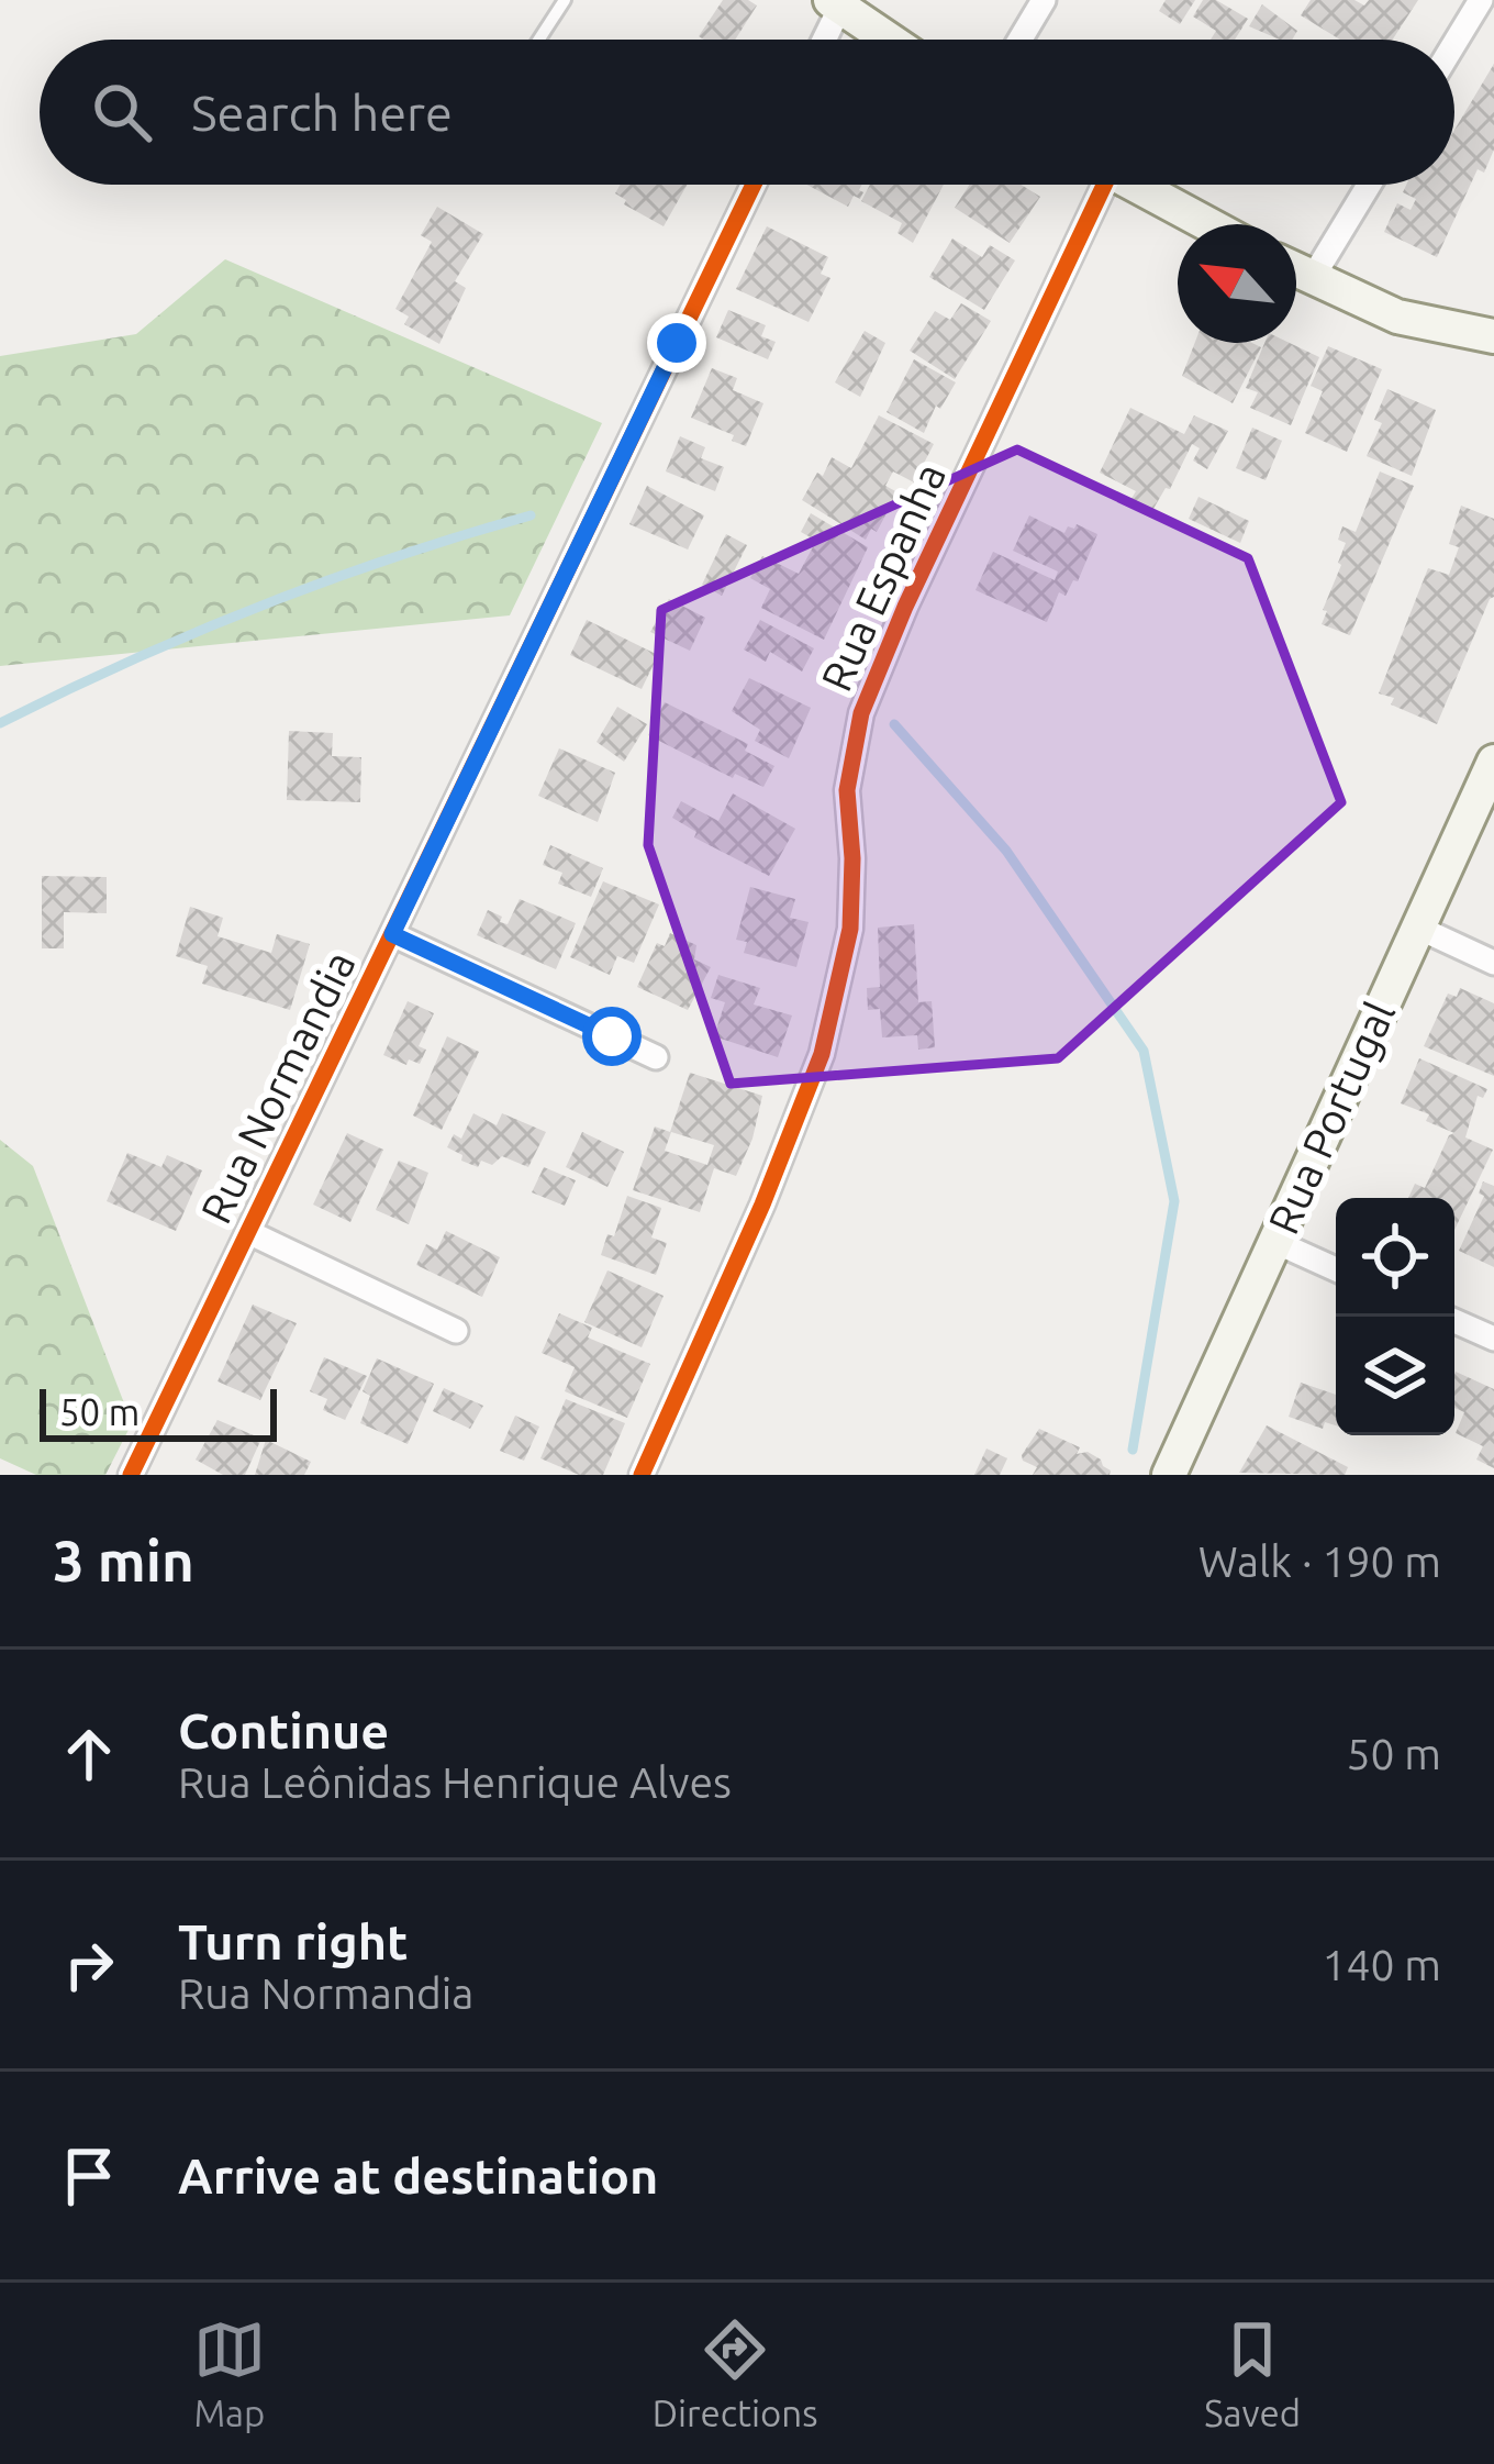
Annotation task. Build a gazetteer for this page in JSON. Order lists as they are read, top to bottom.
{
  "streets": {
    "street": ["Rua Espanha", "Rua Normandia", "Rua Portugal"]
  },
  "scale_bar": "50 m",
  "north": "top left",
  "page": {
    "search": "Search here",
    "scale": "50 m",
    "heading": ["3 min", "Walk · 190 m"],
    "list": [
      ["Continue", "Rua Leônidas Henrique Alves", "50 m"],
      ["Turn right", "Rua Normandia", "140 m"],
      "Arrive at destination"
    ],
    "nav": ["Map", "Directions", "Saved"]
  }
}
